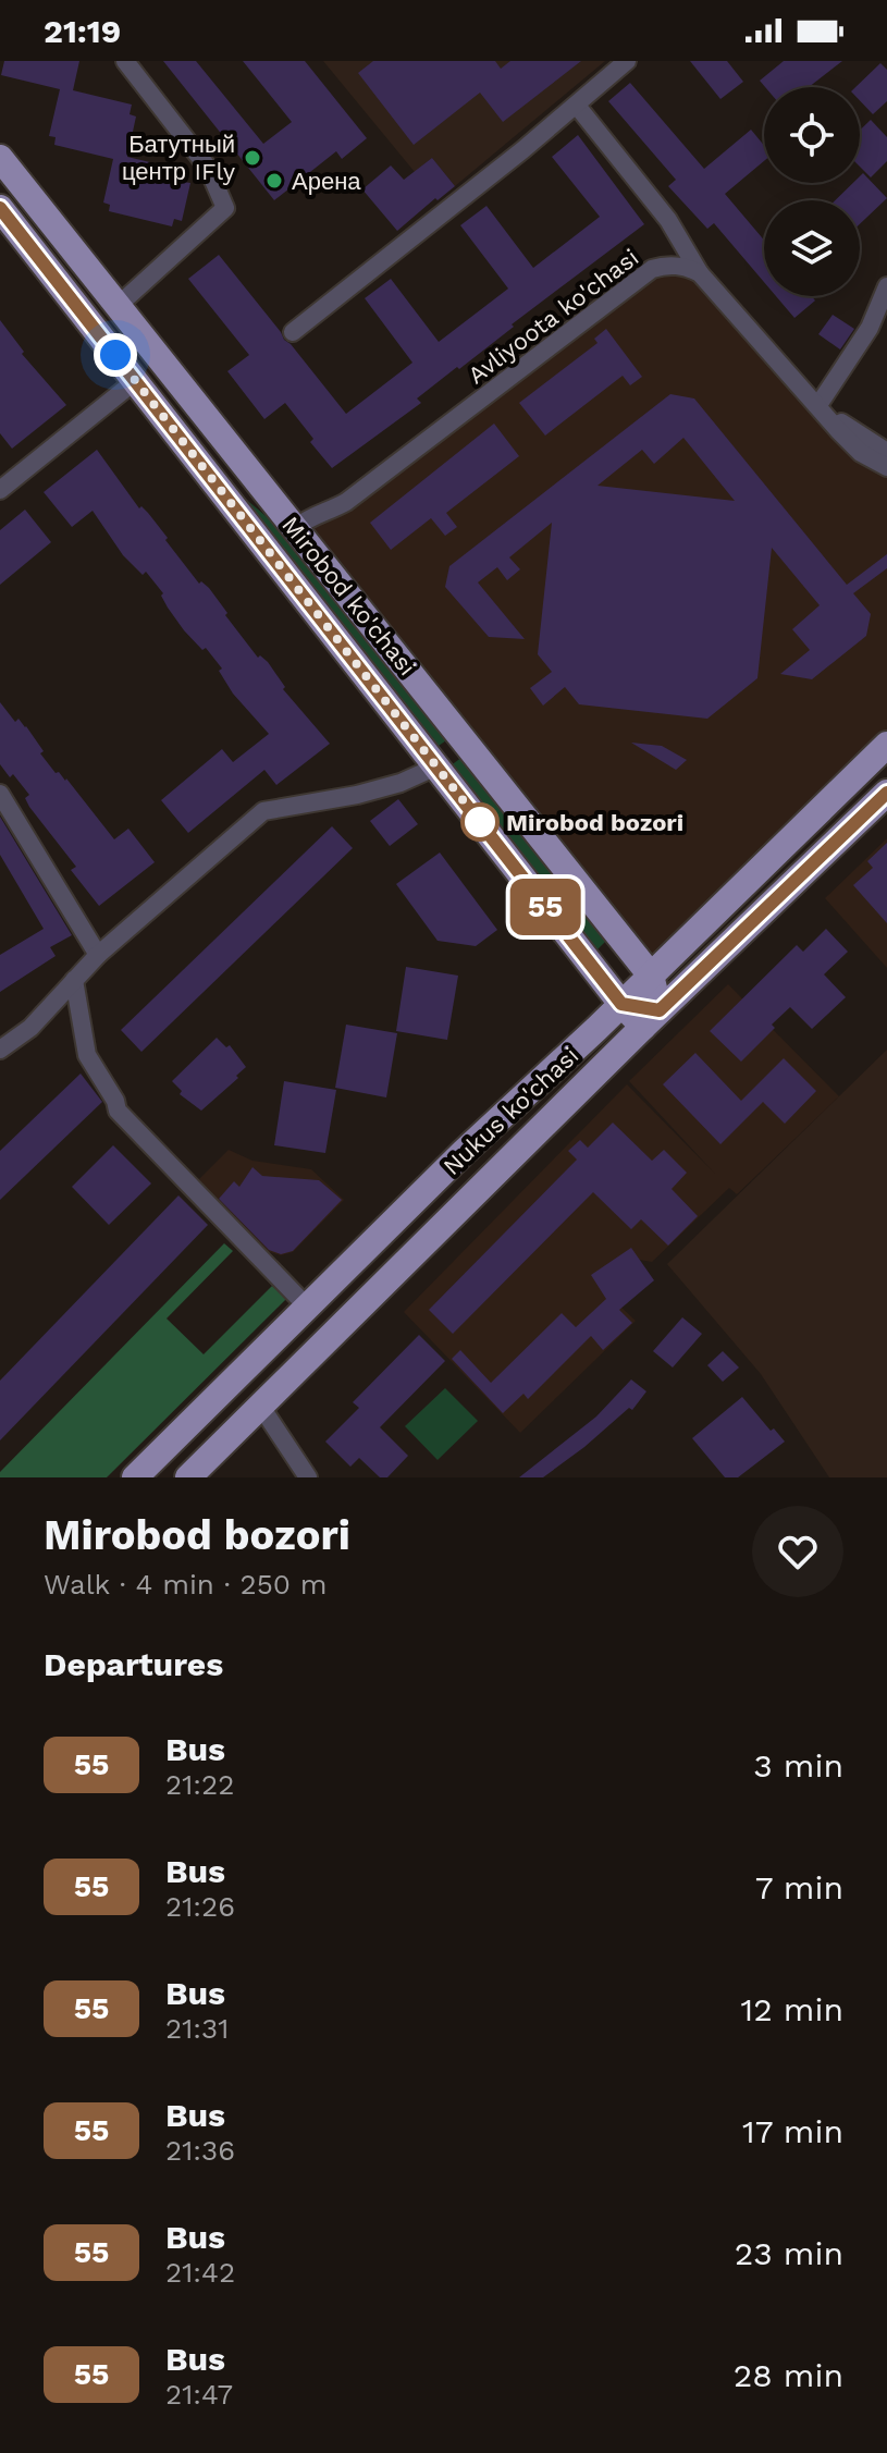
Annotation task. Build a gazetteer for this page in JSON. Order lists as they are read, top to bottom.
{
  "streets": {
    "main road": ["Mirobod ko'chasi", "Nukus ko'chasi"],
    "street": ["Avliyoota ko'chasi"]
  },
  "crossings": [
    ["Avliyoota ko'chasi", "Mirobod ko'chasi"],
    ["Mirobod ko'chasi", "Nukus ko'chasi"]
  ],
  "places": ["Батутный центр IFly", "Арена", "Mirobod bozori"],
  "lines": ["bus line 55"],
  "page": {
    "status": "21:19",
    "on_map": "55",
    "heading": [
      ["Mirobod bozori", "Walk · 4 min · 250 m"],
      "Departures"
    ],
    "list": [
      {
        "mark": "55",
        "name": "Bus",
        "note": "21:22",
        "value": "3 min"
      },
      {
        "mark": "55",
        "name": "Bus",
        "note": "21:26",
        "value": "7 min"
      },
      {
        "mark": "55",
        "name": "Bus",
        "note": "21:31",
        "value": "12 min"
      },
      {
        "mark": "55",
        "name": "Bus",
        "note": "21:36",
        "value": "17 min"
      },
      {
        "mark": "55",
        "name": "Bus",
        "note": "21:42",
        "value": "23 min"
      },
      {
        "mark": "55",
        "name": "Bus",
        "note": "21:47",
        "value": "28 min"
      }
    ]
  }
}
